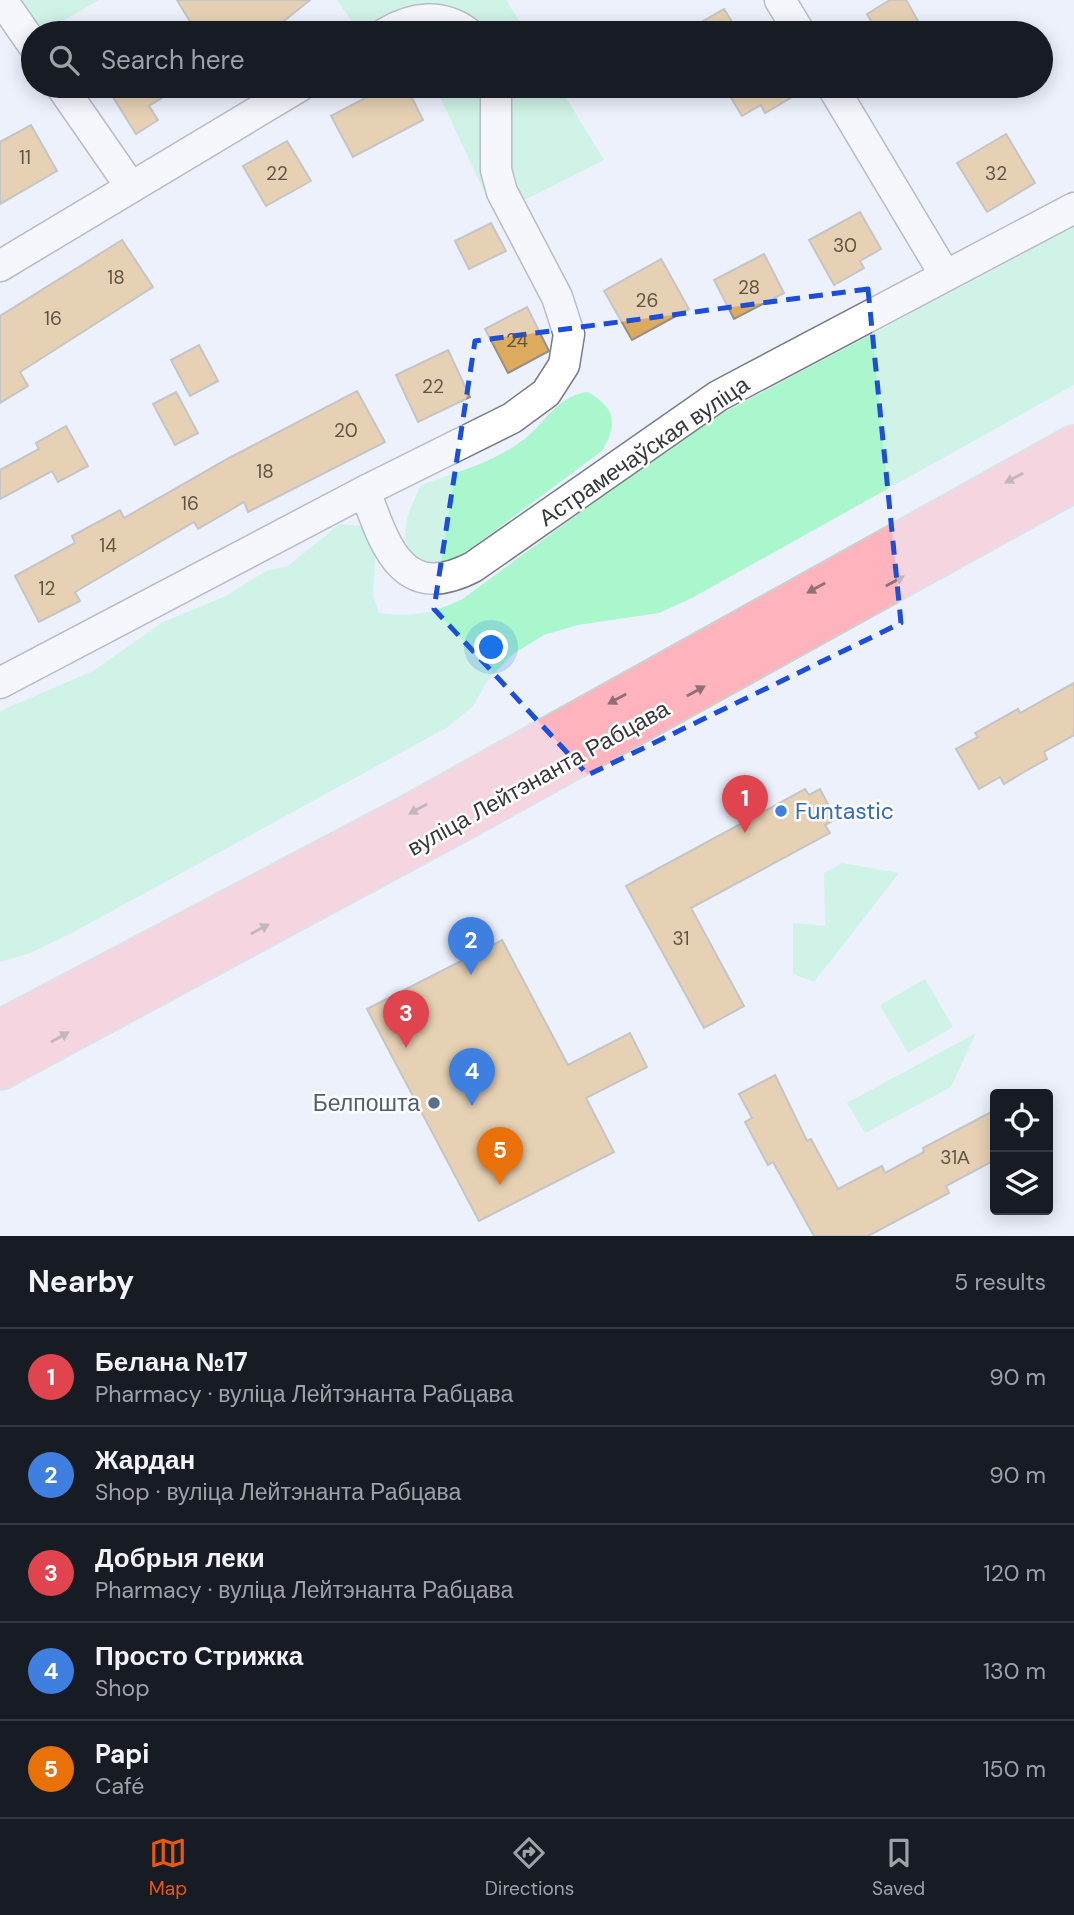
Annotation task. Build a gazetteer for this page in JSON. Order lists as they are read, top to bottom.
{
  "streets": {
    "highway": ["вуліца Лейтэнанта Рабцава"],
    "street": ["Астрамечаўская вуліца"]
  },
  "places": ["Funtastic", "Белпошта"],
  "house_numbers": [
    "11",
    "22",
    "32",
    "30",
    "18",
    "28",
    "26",
    "16",
    "24",
    "22",
    "20",
    "18",
    "16",
    "14",
    "12",
    "31",
    "31А"
  ],
  "page": {
    "search": "Search here",
    "pins": [
      "1",
      "2",
      "3",
      "4",
      "5"
    ],
    "heading": ["Nearby", "5 results"],
    "list": [
      {
        "mark": "1",
        "name": "Белана №17",
        "note": "Pharmacy · вуліца Лейтэнанта Рабцава",
        "value": "90 m"
      },
      {
        "mark": "2",
        "name": "Жардан",
        "note": "Shop · вуліца Лейтэнанта Рабцава",
        "value": "90 m"
      },
      {
        "mark": "3",
        "name": "Добрыя леки",
        "note": "Pharmacy · вуліца Лейтэнанта Рабцава",
        "value": "120 m"
      },
      {
        "mark": "4",
        "name": "Просто Стрижка",
        "note": "Shop",
        "value": "130 m"
      },
      {
        "mark": "5",
        "name": "Papi",
        "note": "Café",
        "value": "150 m"
      }
    ],
    "nav": ["Map", "Directions", "Saved"]
  }
}
